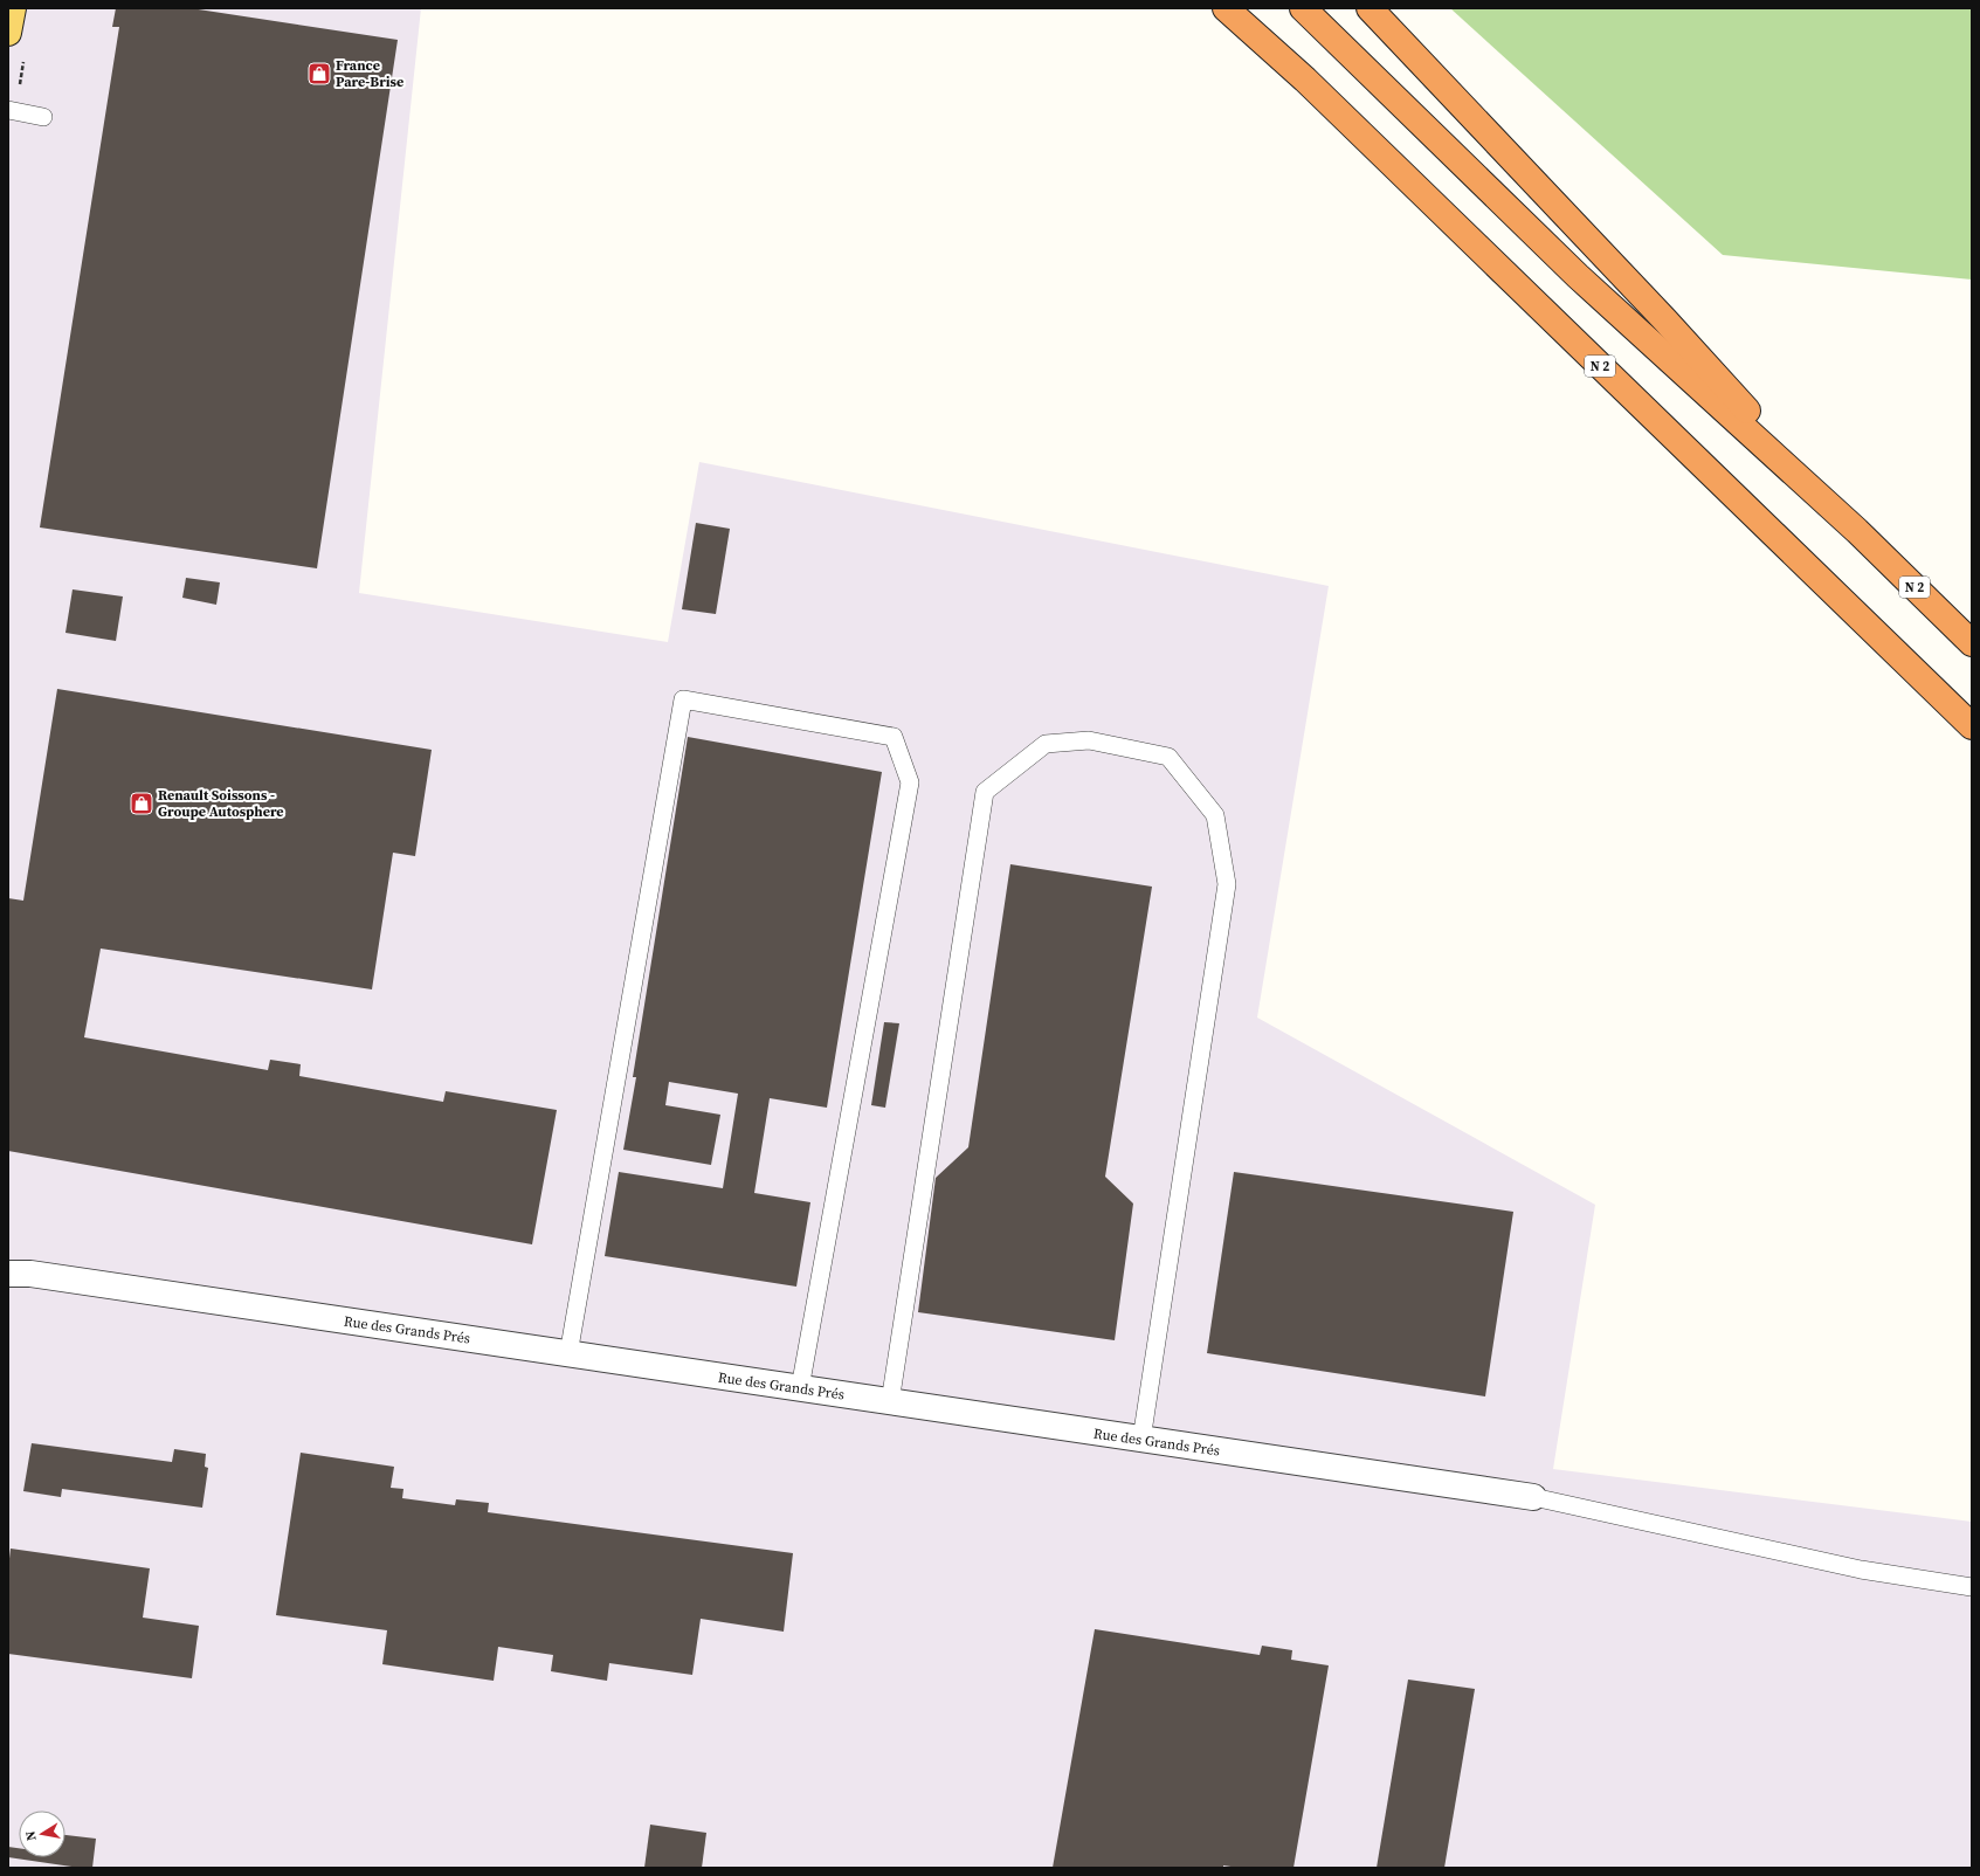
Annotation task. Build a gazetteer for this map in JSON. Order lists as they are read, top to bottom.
{
  "streets": {
    "highway": ["N 2"],
    "street": ["Rue des Grands Prés"]
  },
  "places": {
    "shop": ["France Pare-Brise", "Renault Soissons - Groupe Autosphere"]
  },
  "north": "left"
}
